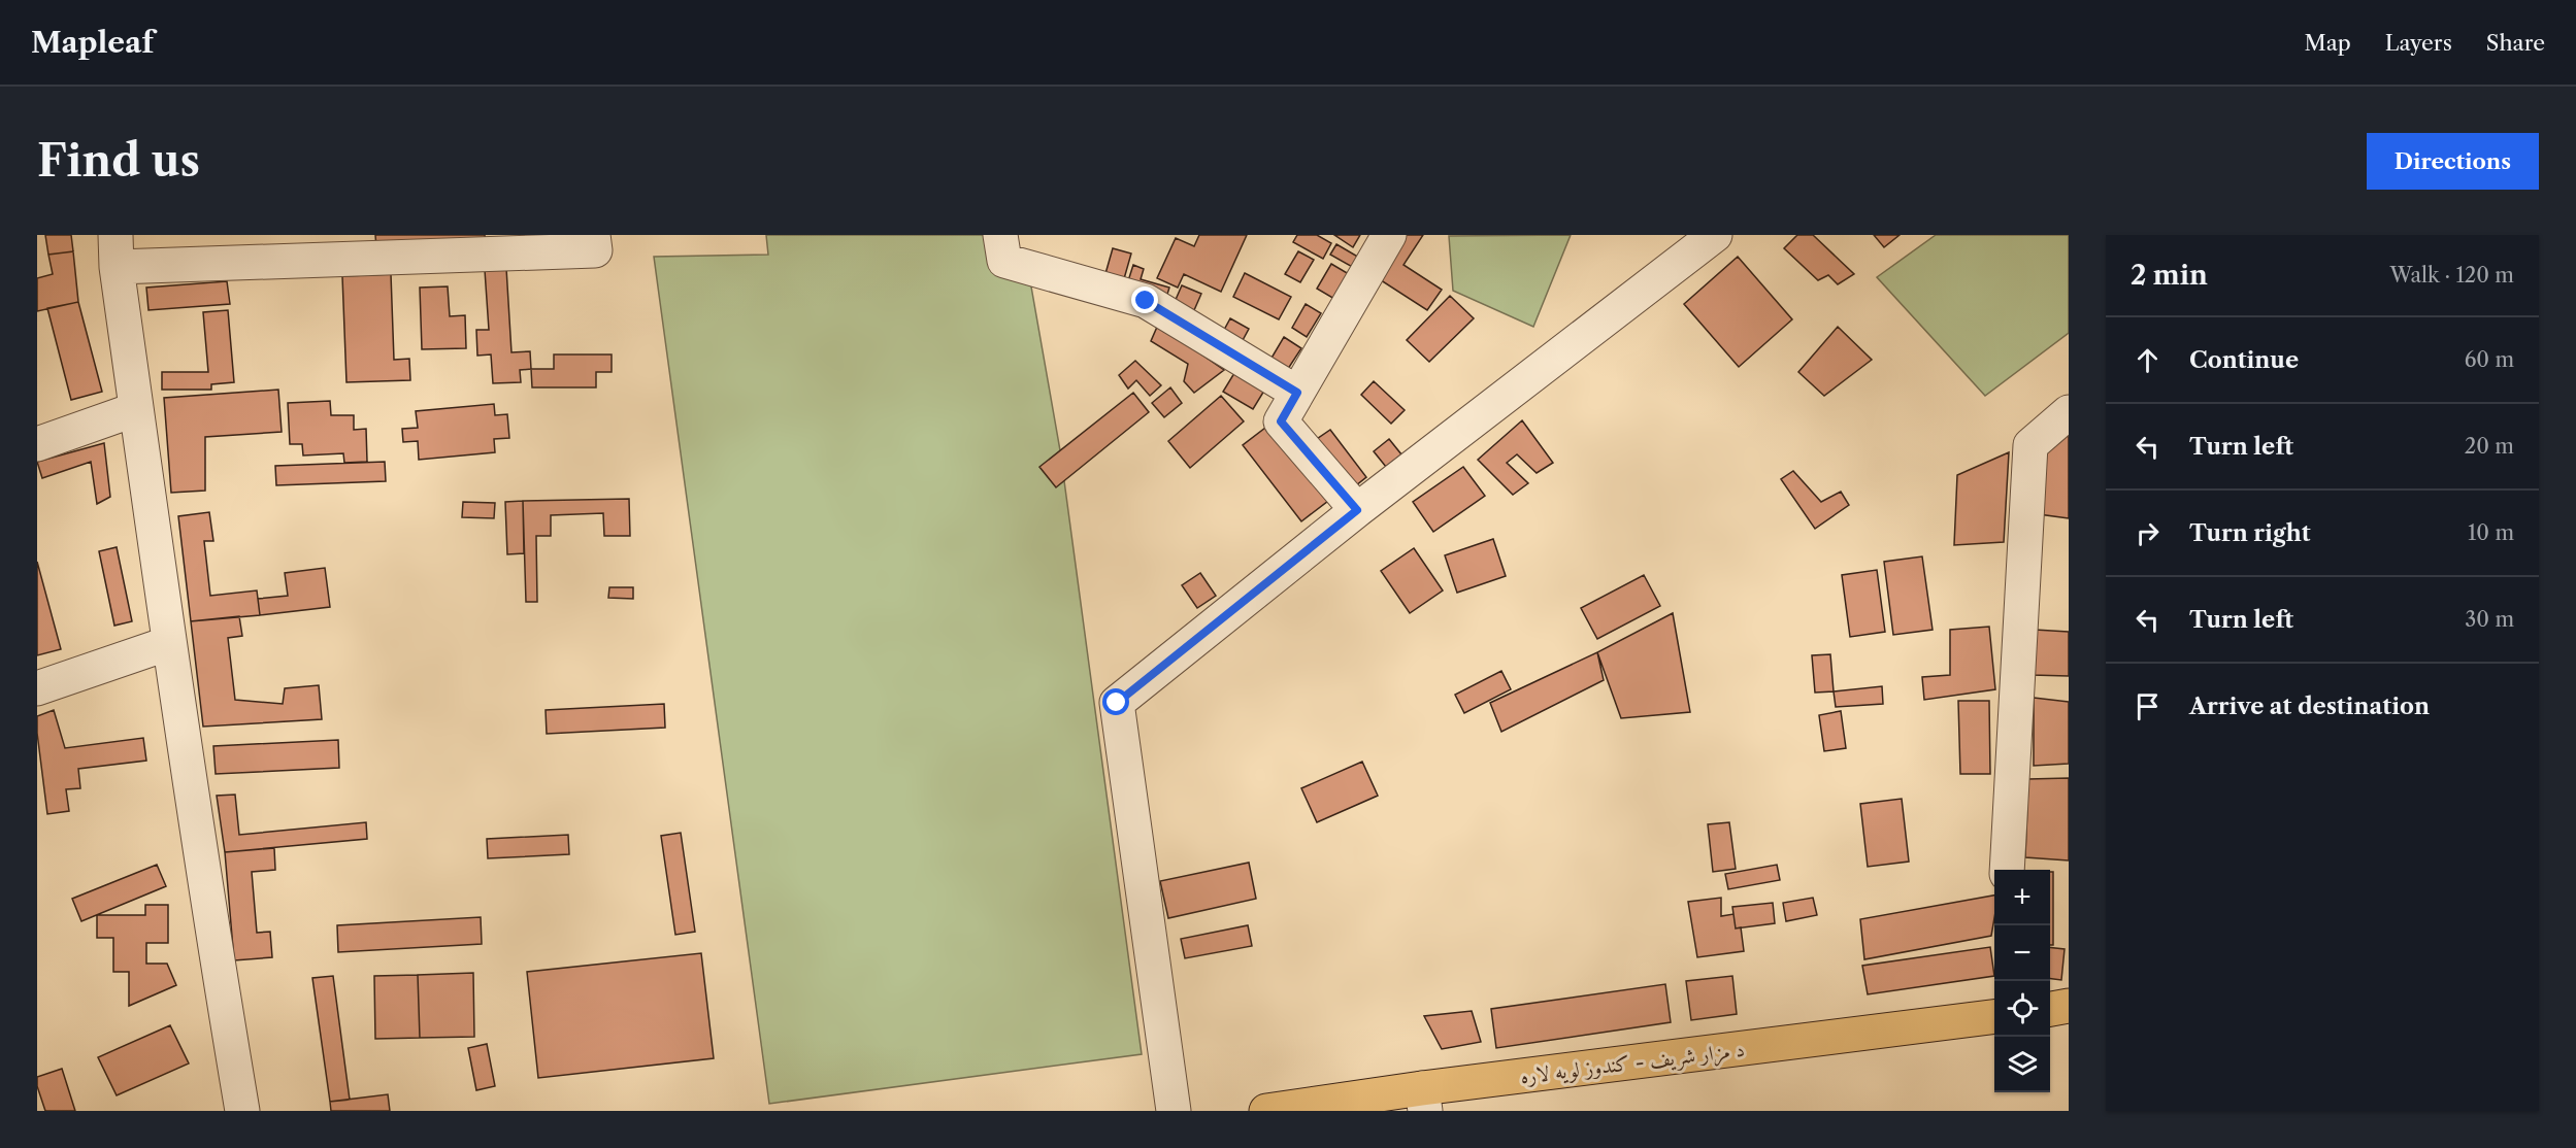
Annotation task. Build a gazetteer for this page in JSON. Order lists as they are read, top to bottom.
{
  "streets": {
    "main road": ["د مزار شریف - کندوز لویه لاره"]
  },
  "page": {
    "header": "Mapleaf",
    "nav": ["Map", "Layers", "Share"],
    "buttons": "Directions",
    "title": "Find us",
    "heading": ["2 min", "Walk · 120 m"],
    "list": [
      ["Continue", "60 m"],
      ["Turn left", "20 m"],
      ["Turn right", "10 m"],
      ["Turn left", "30 m"],
      "Arrive at destination"
    ],
    "map_buttons": ["+", "−"]
  }
}
